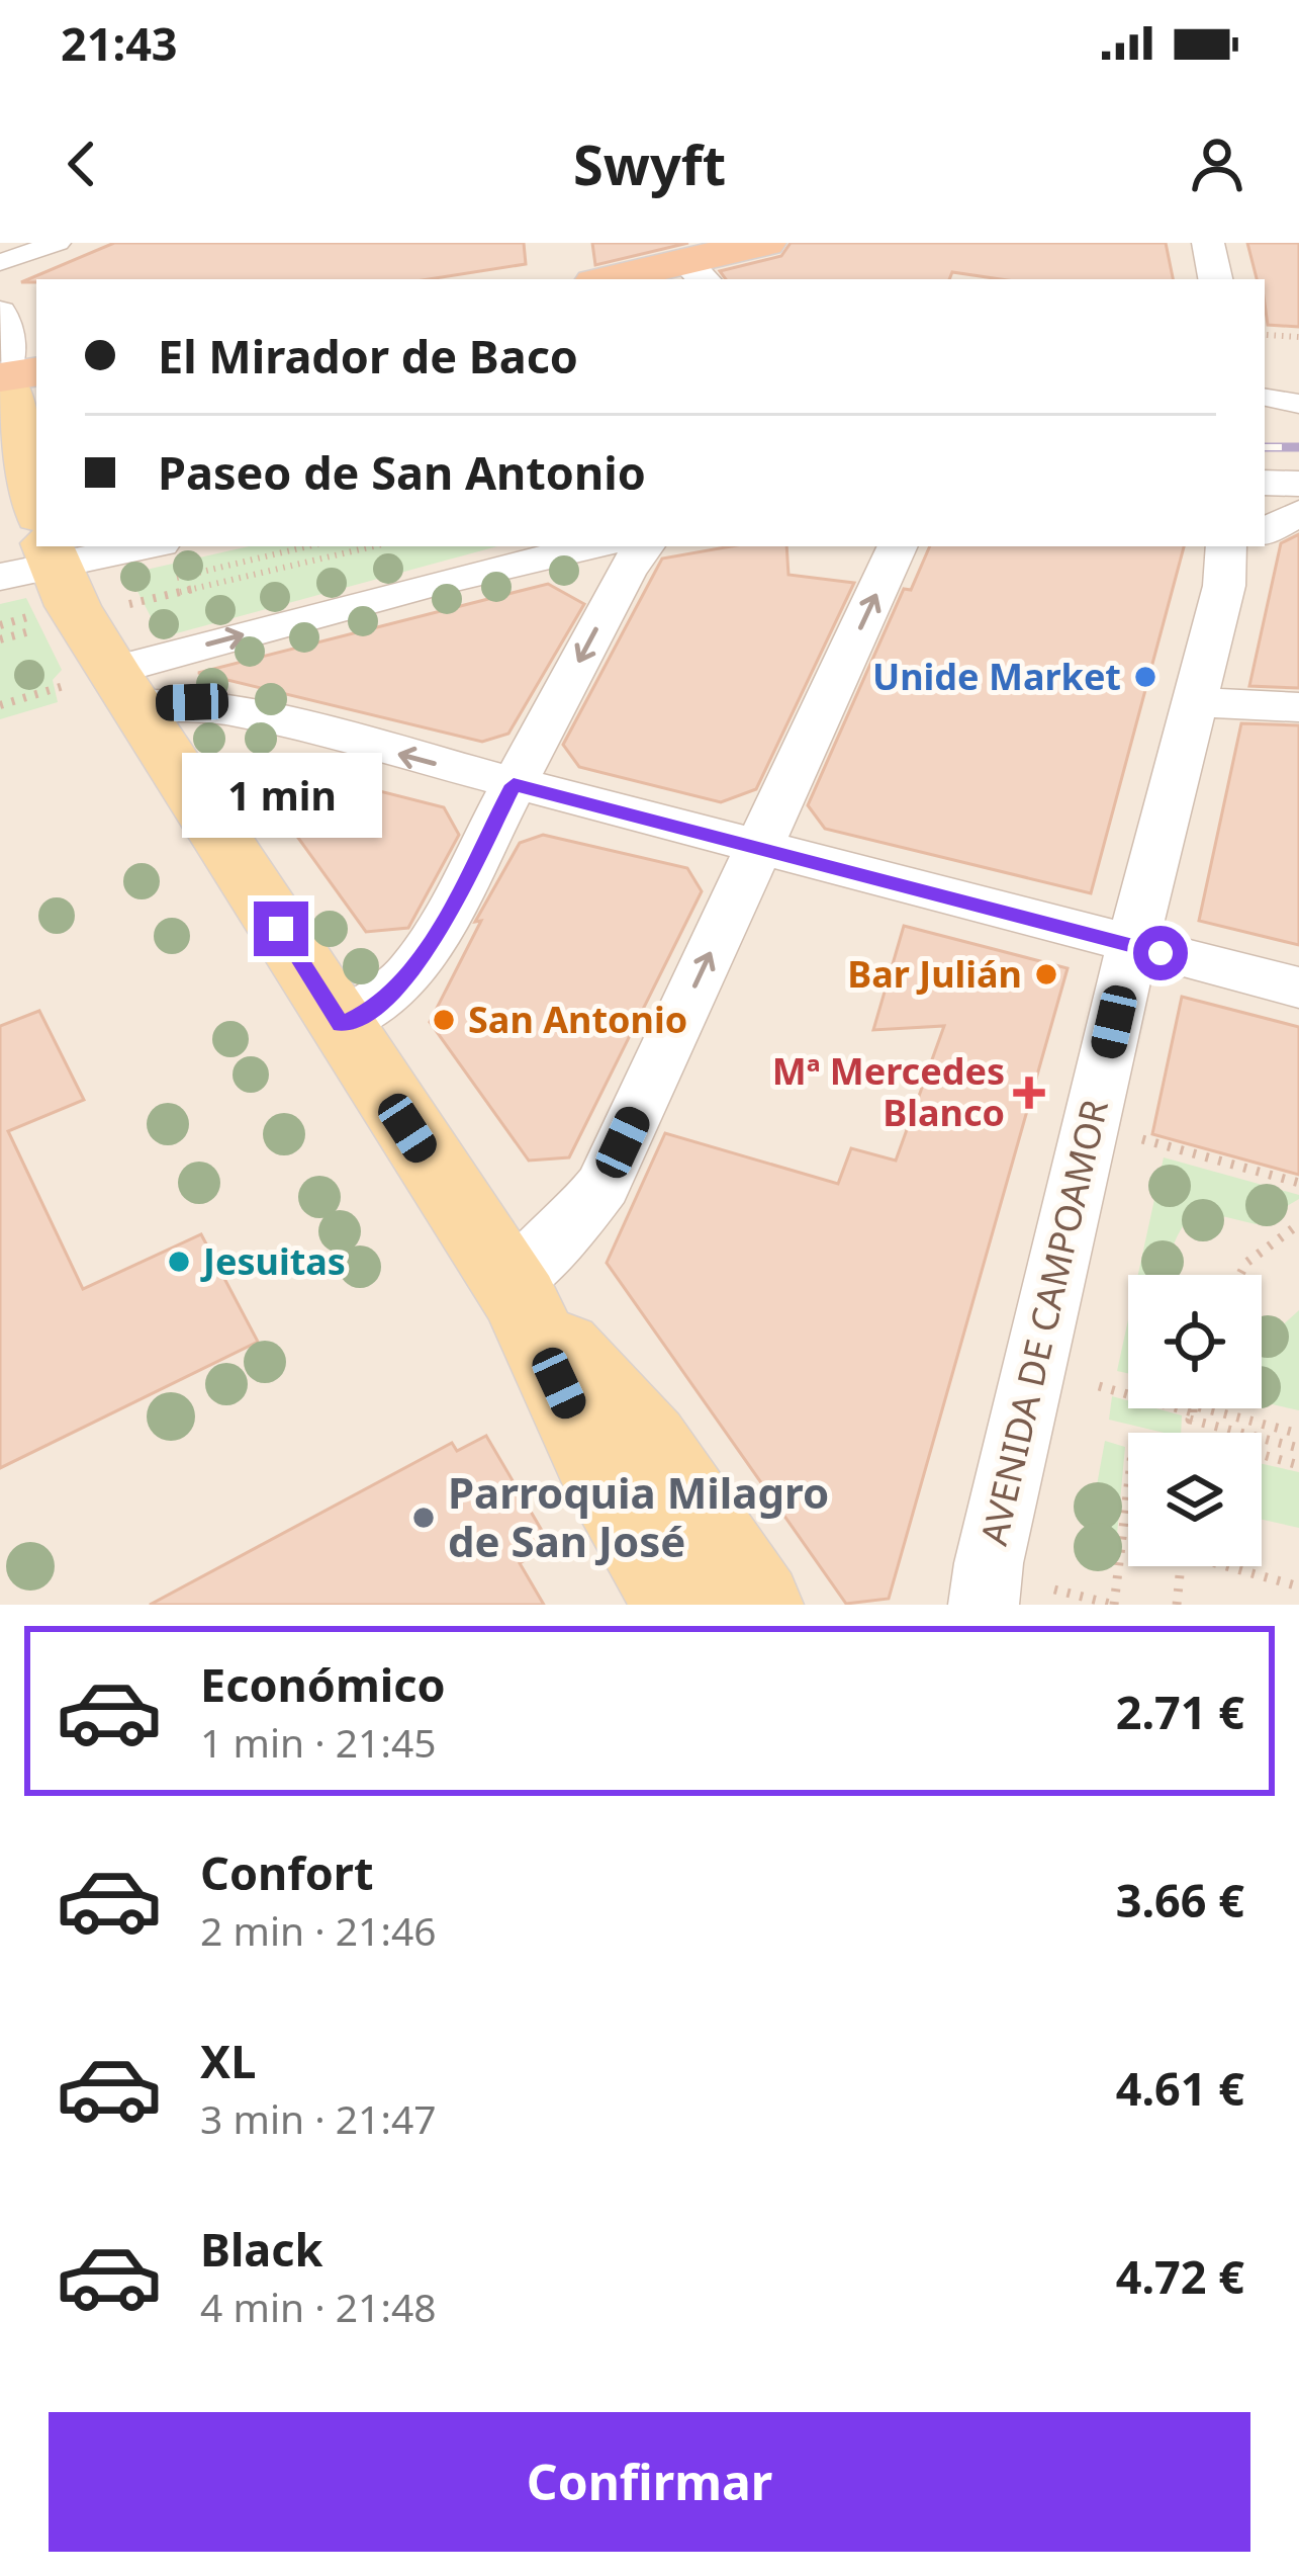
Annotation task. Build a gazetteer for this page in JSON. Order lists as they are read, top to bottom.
{
  "streets": {
    "street": ["AVENIDA DE CAMPOAMOR"]
  },
  "places": {
    "other": [
      "Unide Market",
      "Bar Julián",
      "San Antonio",
      "Jesuitas",
      "Parroquia Milagro de San José"
    ],
    "health": ["Mª Mercedes Blanco"]
  },
  "page": {
    "status": "21:43",
    "header": "Swyft",
    "banner": ["El Mirador de Baco", "Paseo de San Antonio"],
    "bubble": "1 min",
    "list": [
      {
        "name": "Económico",
        "note": "1 min · 21:45",
        "value": "2.71 €"
      },
      {
        "name": "Confort",
        "note": "2 min · 21:46",
        "value": "3.66 €"
      },
      {
        "name": "XL",
        "note": "3 min · 21:47",
        "value": "4.61 €"
      },
      {
        "name": "Black",
        "note": "4 min · 21:48",
        "value": "4.72 €"
      }
    ],
    "buttons": "Confirmar"
  }
}
